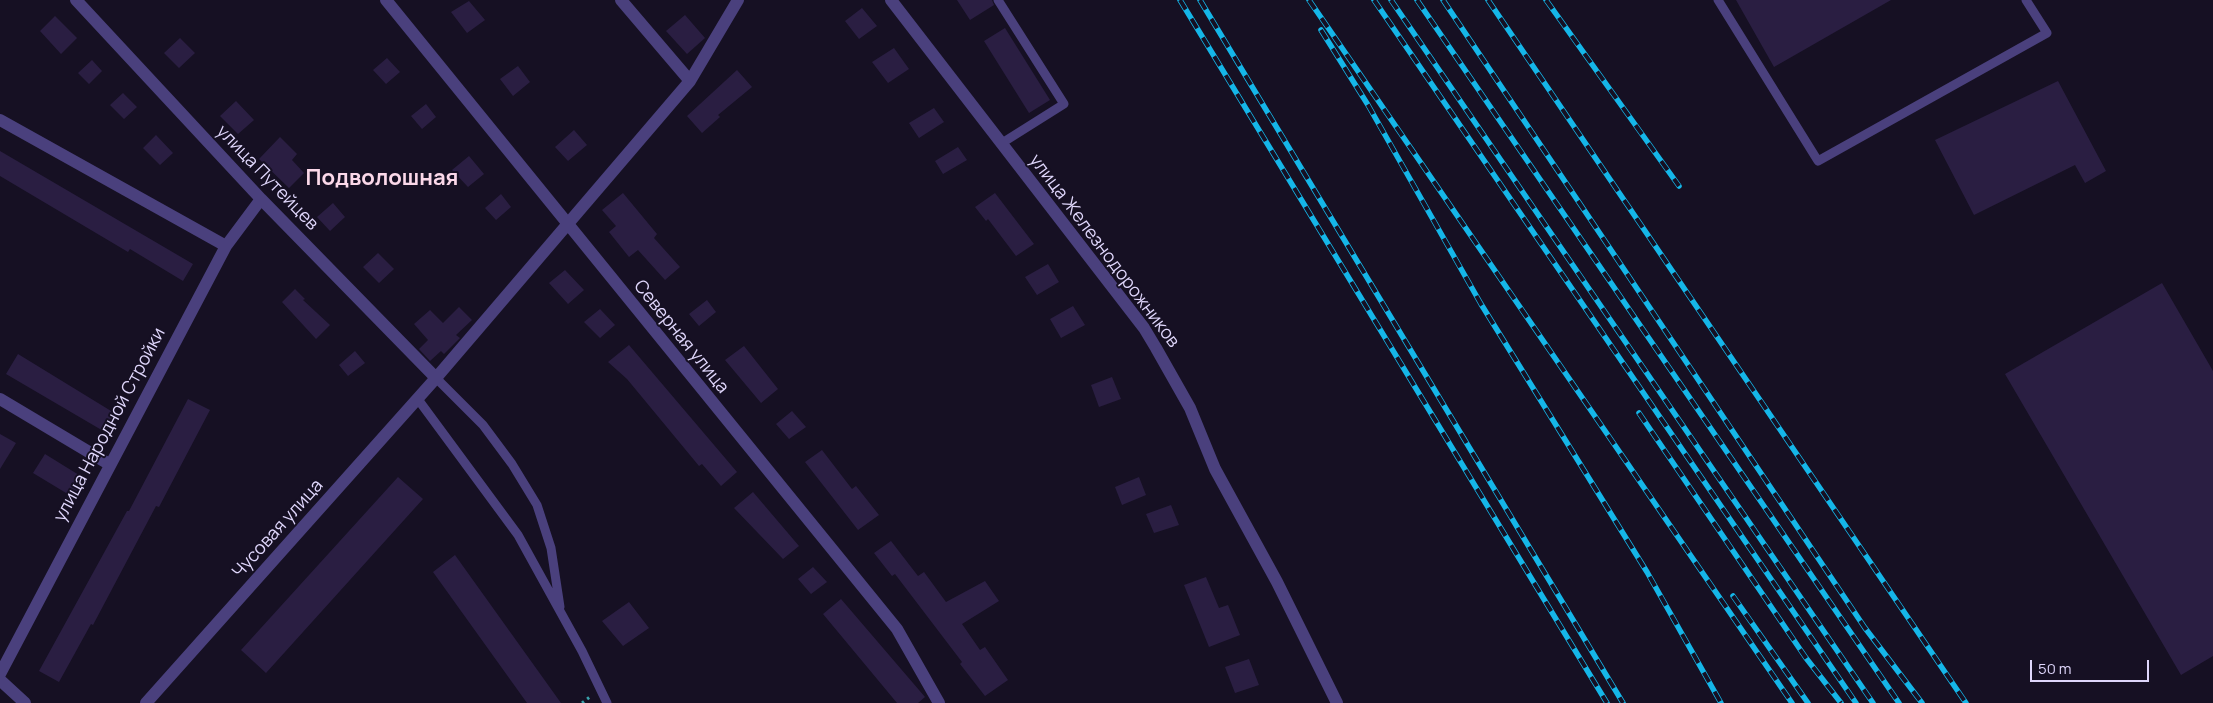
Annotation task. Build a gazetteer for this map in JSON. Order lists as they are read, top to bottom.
{
  "streets": {
    "street": [
      "улица Путейцев",
      "улица Железнодорожников",
      "Северная улица",
      "улица Народной Стройки",
      "Чусовая улица"
    ]
  },
  "crossings": [
    ["улица Путейцев", "улица Народной Стройки"],
    ["улица Путейцев", "Чусовая улица"],
    ["Северная улица", "Чусовая улица"]
  ],
  "districts": ["Подволошная"],
  "scale_bar": "50 m"
}
